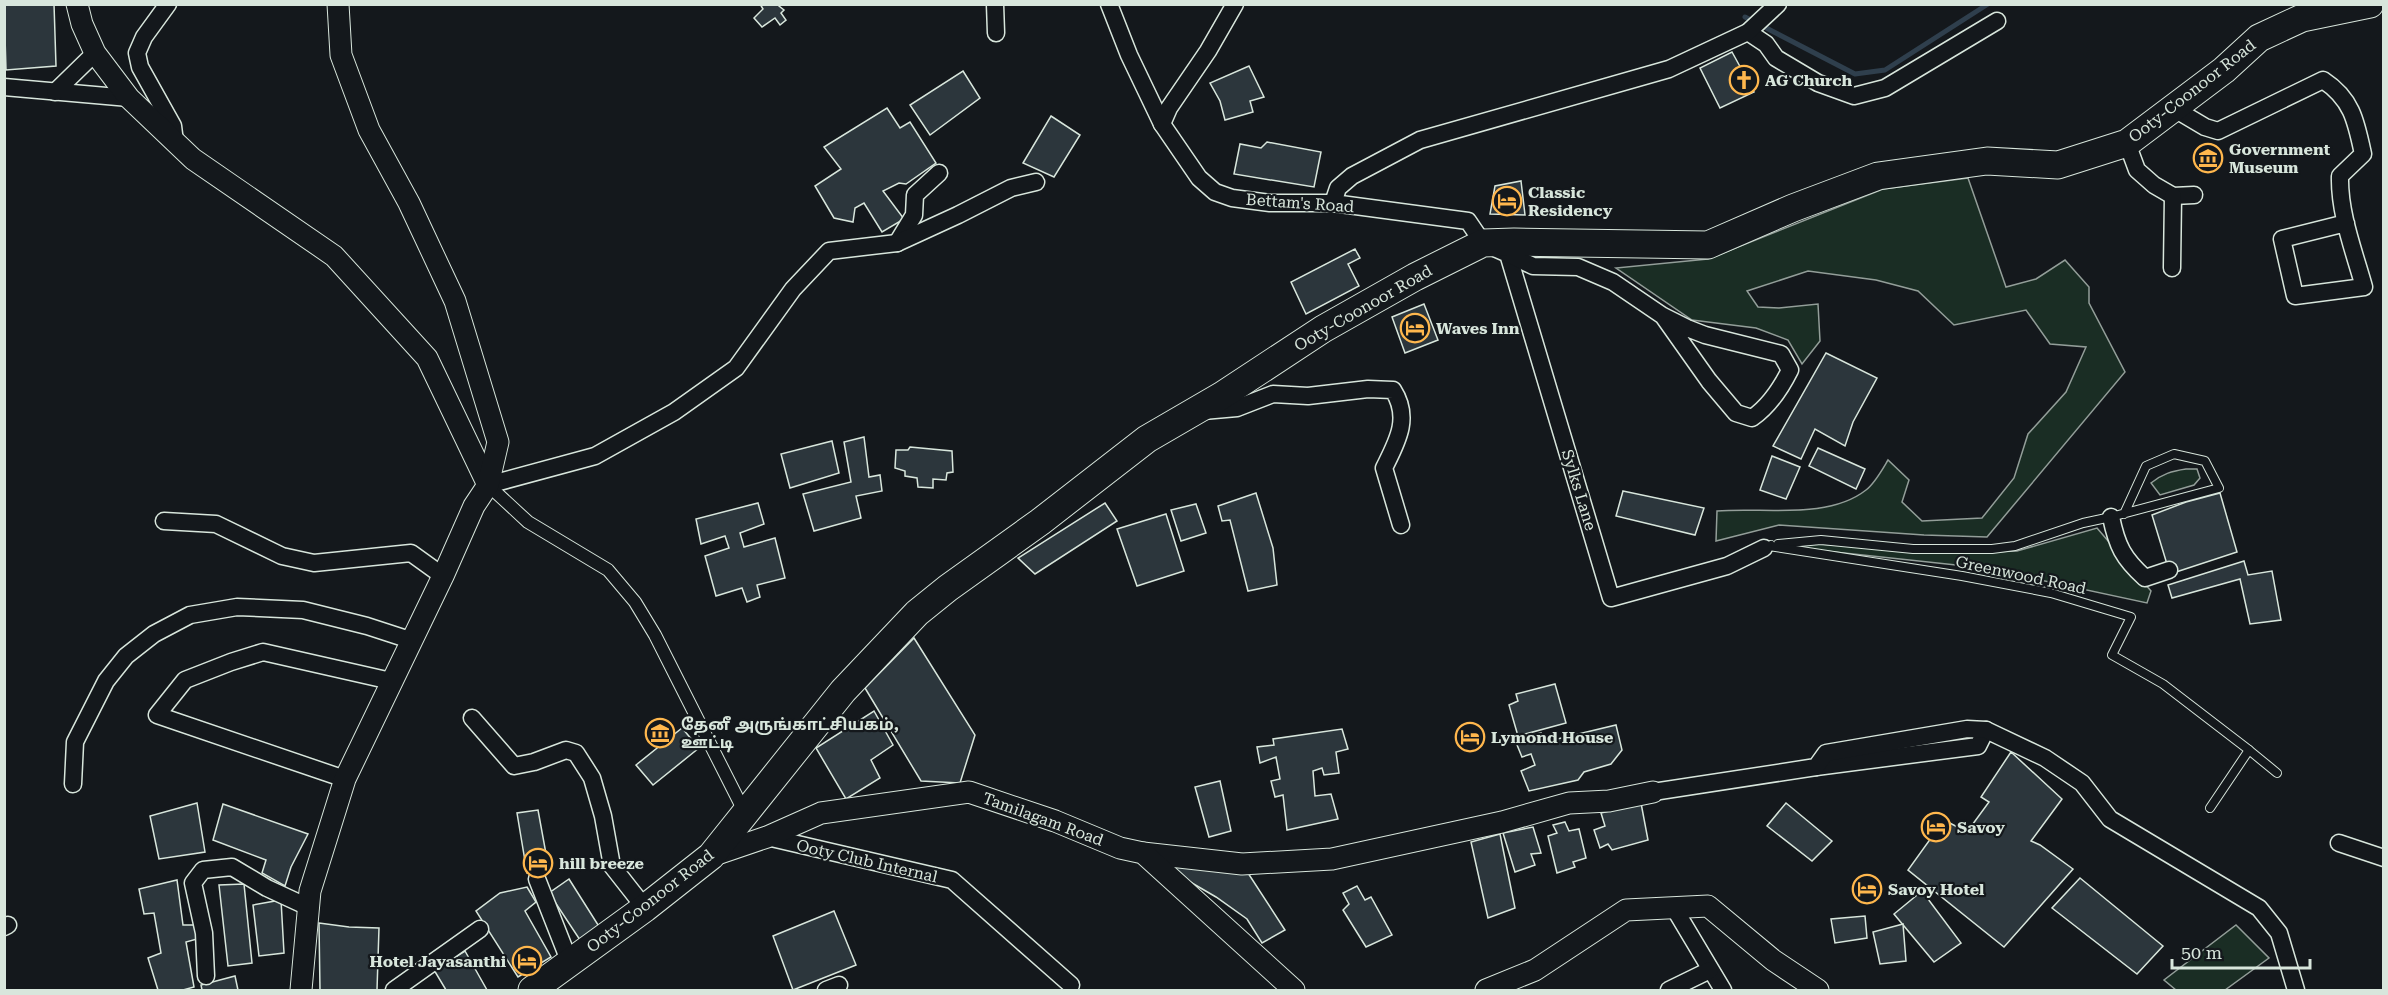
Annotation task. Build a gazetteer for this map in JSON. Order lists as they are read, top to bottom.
{
  "streets": {
    "highway": ["Ooty-Coonoor Road"],
    "street": [
      "Bettam's Road",
      "Sylks Lane",
      "Tamilagam Road",
      "Ooty Club Internal"
    ],
    "lane": ["Greenwood Road"]
  },
  "crossings": [
    ["Ooty-Coonoor Road", "Bettam's Road"],
    ["Ooty-Coonoor Road", "Tamilagam Road"],
    ["Sylks Lane", "Greenwood Road"],
    ["Tamilagam Road", "Ooty Club Internal"]
  ],
  "places": {
    "church": ["AG Church"],
    "museum": ["Government Museum", "தேனீ அருங்காட்சியகம், ஊட்டி"],
    "hotel": [
      "Classic Residency",
      "Waves Inn",
      "Lymond House",
      "Savoy",
      "hill breeze",
      "Savoy Hotel",
      "Hotel Jayasanthi"
    ]
  },
  "scale_bar": "50 m"
}
